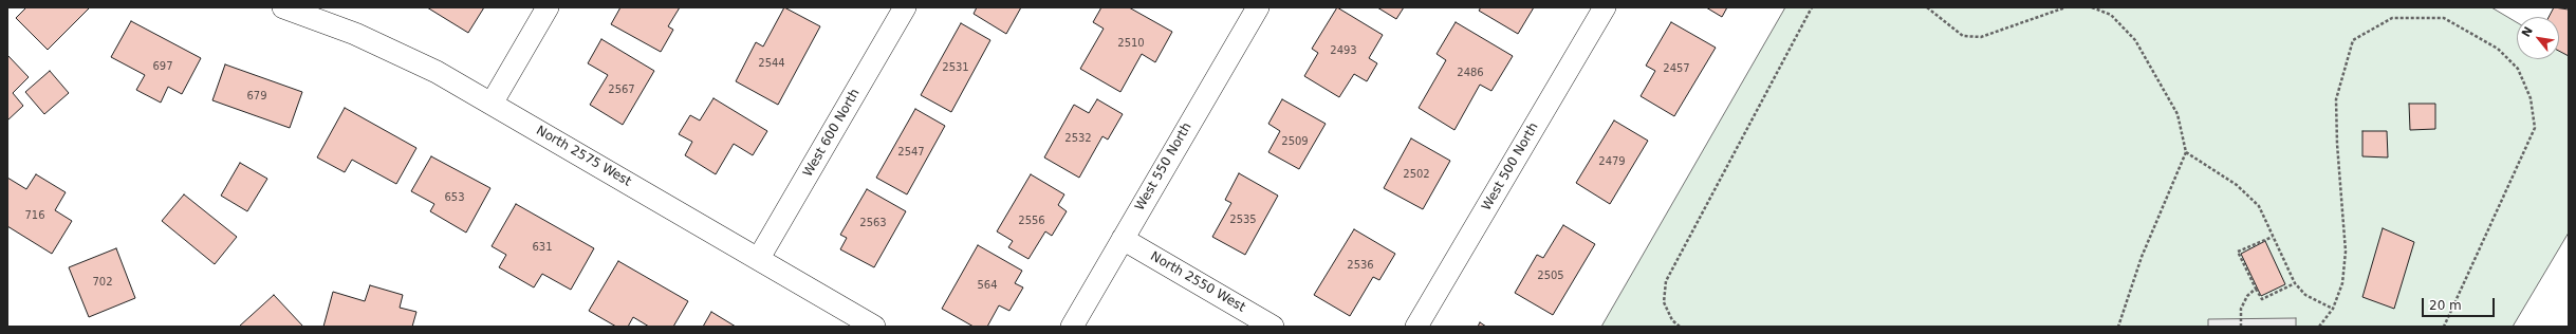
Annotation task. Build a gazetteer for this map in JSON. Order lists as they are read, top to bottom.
{
  "streets": {
    "street": [
      "West 600 North",
      "North 2575 West",
      "West 550 North",
      "West 500 North",
      "North 2550 West"
    ]
  },
  "crossings": [
    ["West 600 North", "North 2575 West"],
    ["West 550 North", "North 2550 West"]
  ],
  "house_numbers": [
    "2510",
    "2493",
    "2544",
    "697",
    "2531",
    "2457",
    "2486",
    "2567",
    "679",
    "2532",
    "2509",
    "2547",
    "2479",
    "2502",
    "653",
    "716",
    "2535",
    "2556",
    "2563",
    "631",
    "2536",
    "2505",
    "702",
    "564"
  ],
  "scale_bar": "20 m",
  "north": "top left"
}
